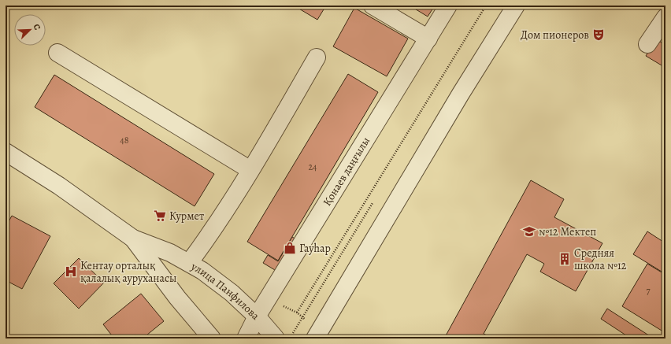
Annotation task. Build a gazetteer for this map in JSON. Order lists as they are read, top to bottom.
{
  "streets": {
    "street": ["Қонаев даңғылы", "улица Панфилова"]
  },
  "crossings": [
    ["Қонаев даңғылы", "улица Панфилова"]
  ],
  "places": {
    "theatre": ["Дом пионеров"],
    "supermarket": ["Курмет"],
    "school or university": ["№12 Мектеп"],
    "shop": ["Гауһар"],
    "building": ["Средняя школа №12"],
    "hospital": ["Кентау орталық қалалық ауруханасы"]
  },
  "house_numbers": ["48", "24", "7"],
  "north": "top right"
}
